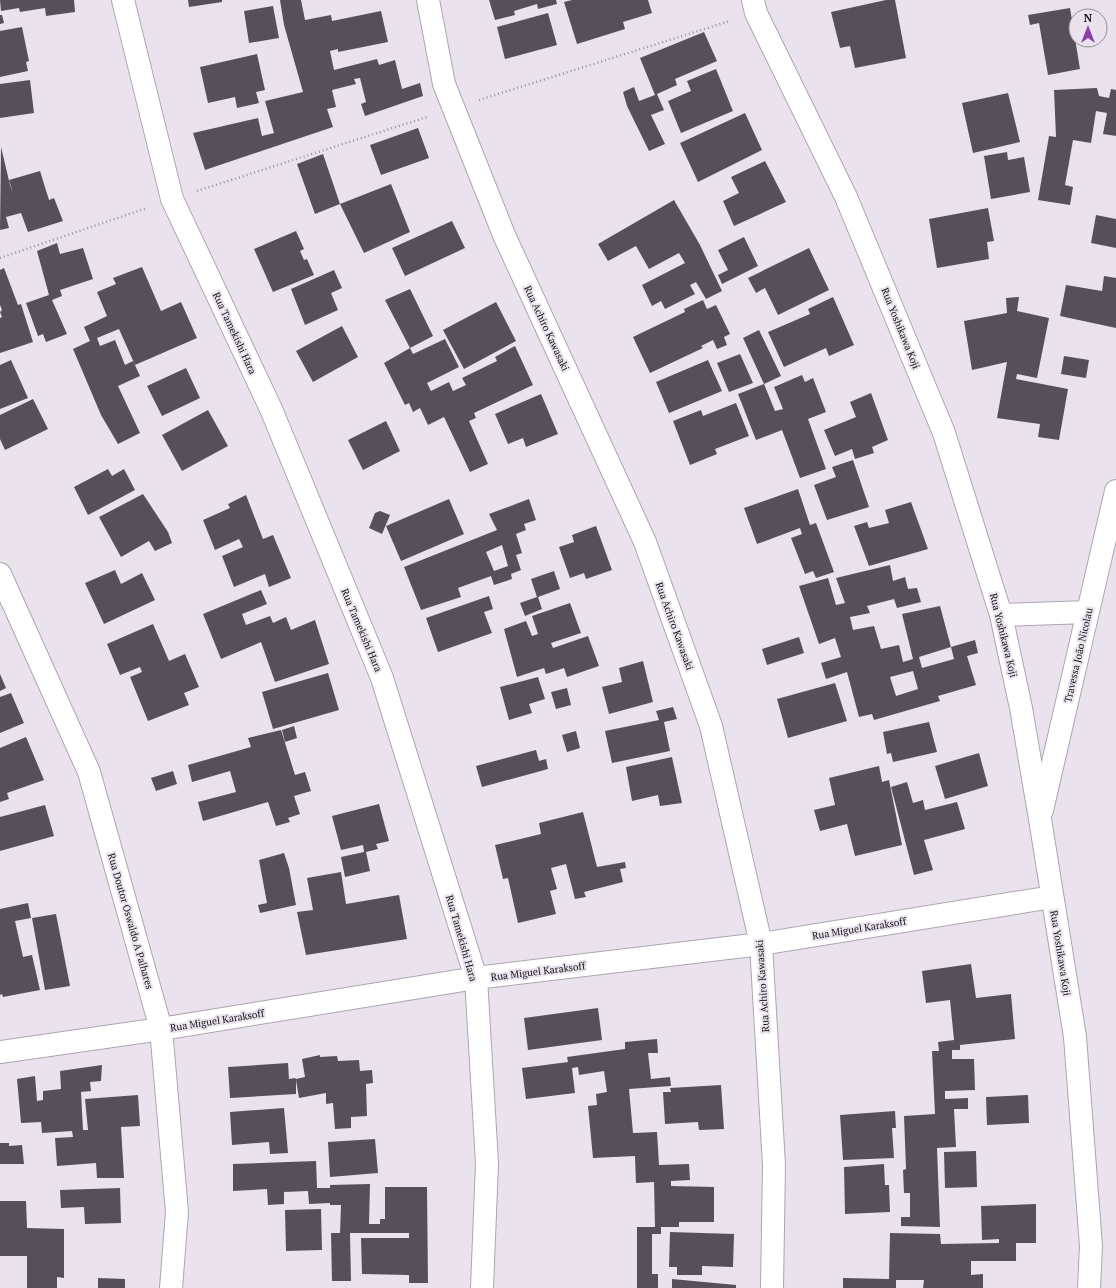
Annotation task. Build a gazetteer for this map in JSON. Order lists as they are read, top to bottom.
{
  "streets": {
    "street": [
      "Rua Achiro Kawasaki",
      "Rua Yoshikawa Koji",
      "Rua Tamekishi Hara",
      "Travessa João Nicolau",
      "Rua Doutor Oswaldo A Palhares",
      "Rua Miguel Karaksoff"
    ]
  },
  "crossings": [
    ["Rua Achiro Kawasaki", "Rua Miguel Karaksoff"],
    ["Rua Yoshikawa Koji", "Travessa João Nicolau"],
    ["Rua Yoshikawa Koji", "Rua Miguel Karaksoff"],
    ["Rua Tamekishi Hara", "Rua Miguel Karaksoff"],
    ["Rua Doutor Oswaldo A Palhares", "Rua Miguel Karaksoff"]
  ],
  "north": "top"
}
